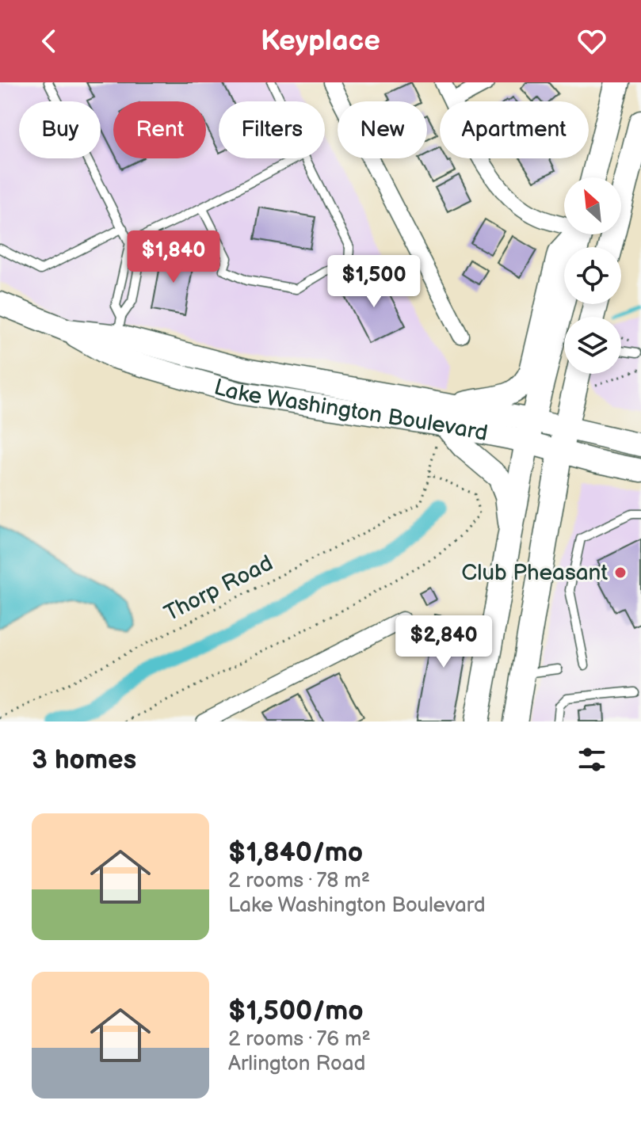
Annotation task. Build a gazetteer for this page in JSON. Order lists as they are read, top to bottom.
{
  "streets": {
    "main road": ["Lake Washington Boulevard"],
    "path": ["Thorp Road"]
  },
  "crossings": [
    ["Lake Washington Boulevard", "Thorp Road"]
  ],
  "places": ["Club Pheasant"],
  "north": "top left",
  "page": {
    "header": "Keyplace",
    "chip": [
      "Buy",
      "Rent",
      "Filters",
      "New",
      "Apartment"
    ],
    "price": ["$1,840", "$1,500", "$2,840"],
    "heading": "3 homes",
    "list": [
      {
        "name": "$1,840/mo",
        "note": "2 rooms · 78 m² · Lake Washington Boulevard"
      },
      {
        "name": "$1,500/mo",
        "note": "2 rooms · 76 m² · Arlington Road"
      }
    ]
  }
}
